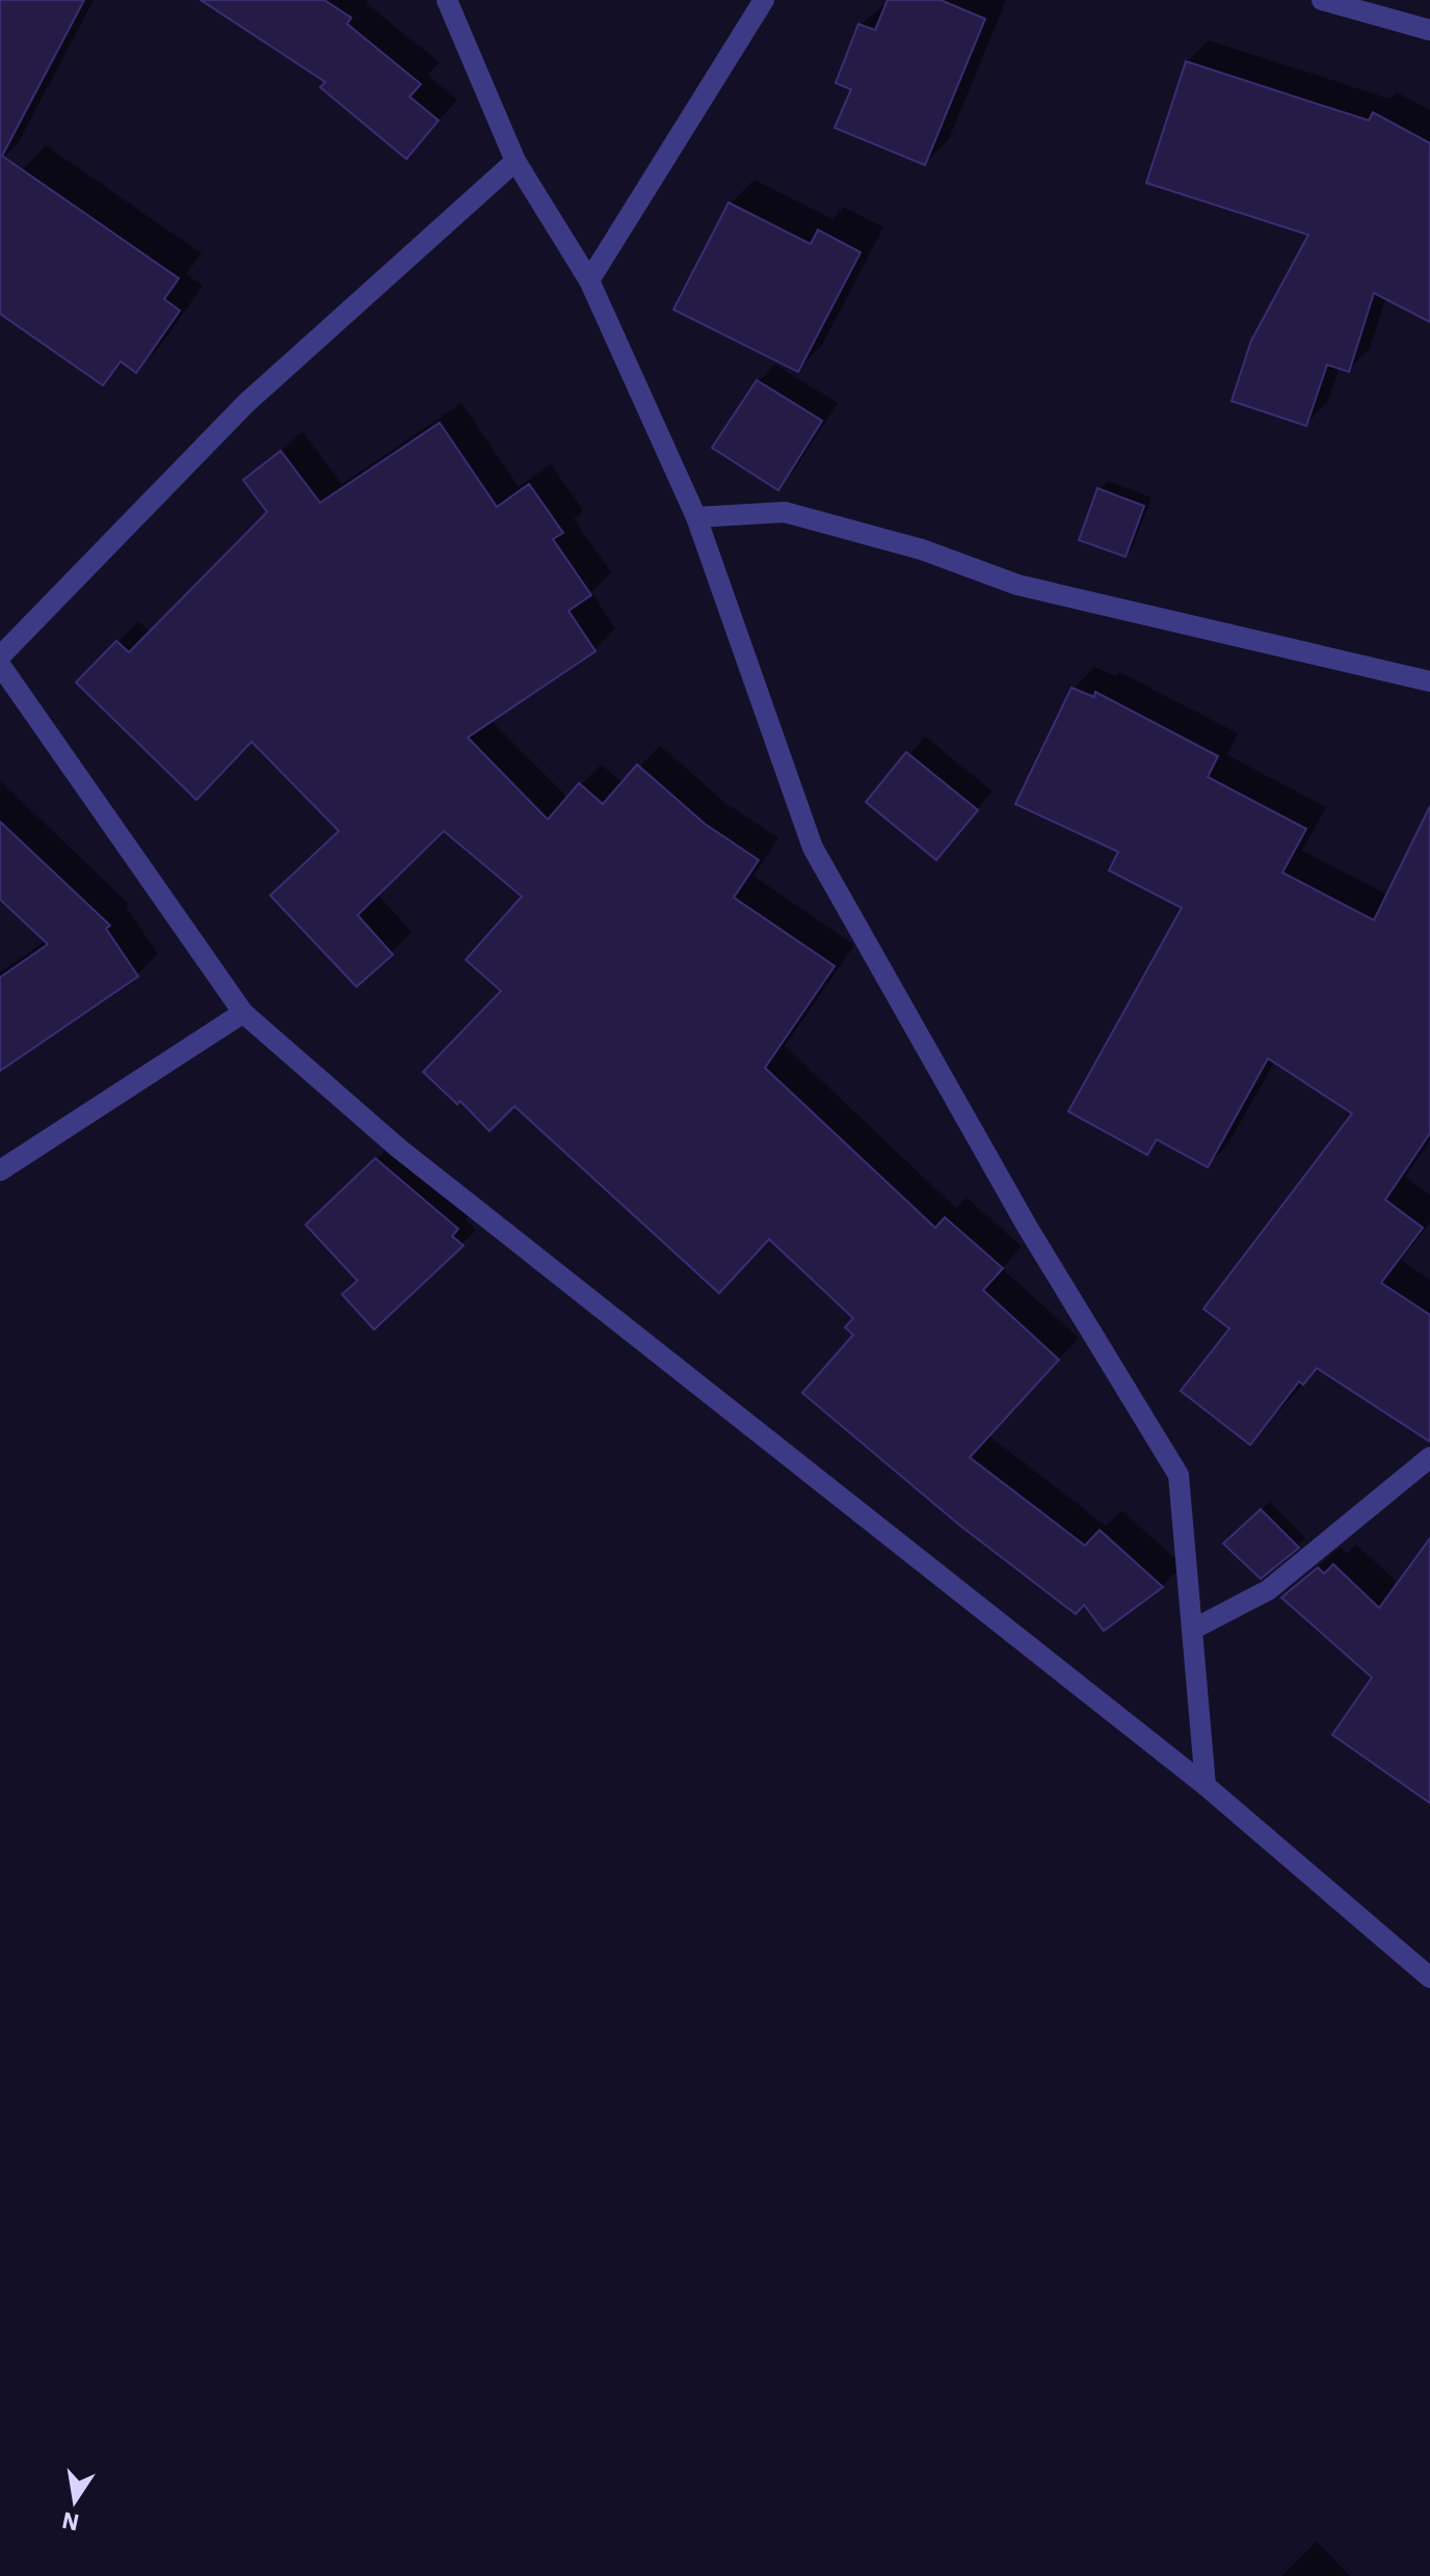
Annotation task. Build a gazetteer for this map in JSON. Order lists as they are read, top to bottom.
{
  "north": "bottom"
}
